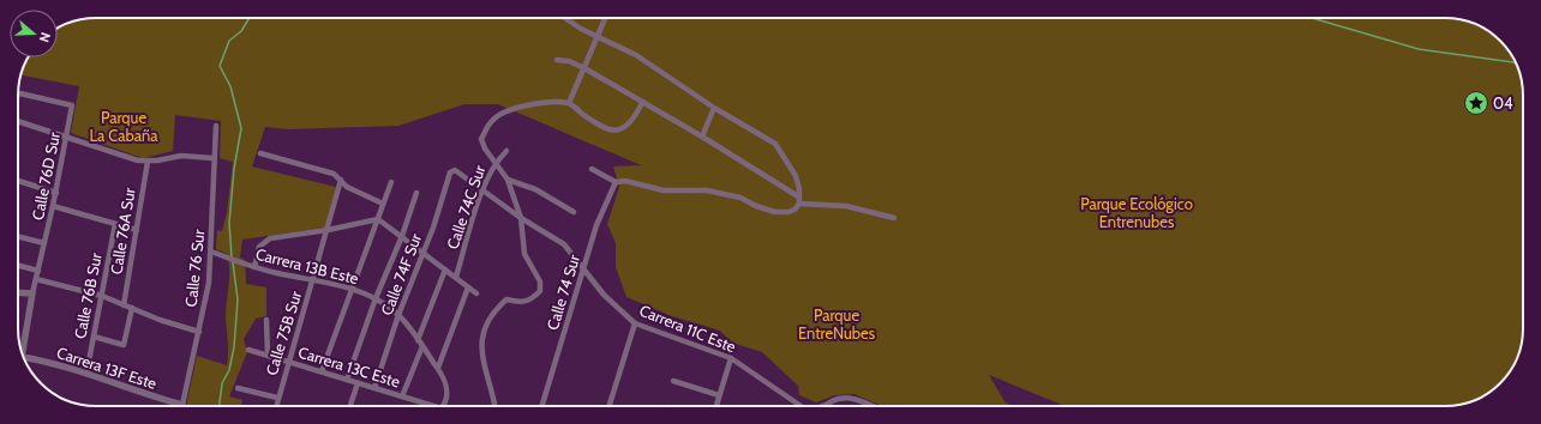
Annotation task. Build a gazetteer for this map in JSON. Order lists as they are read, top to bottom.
{
  "streets": {
    "street": [
      "Calle 76D Sur",
      "Calle 74C Sur",
      "Calle 76A Sur",
      "Carrera 13B Este",
      "Calle 76 Sur",
      "Calle 74F Sur",
      "Calle 74 Sur",
      "Calle 76B Sur",
      "Carrera 11C Este",
      "Calle 75B Sur",
      "Carrera 13C Este",
      "Carrera 13F Este"
    ]
  },
  "crossings": [
    ["Calle 74C Sur", "Carrera 11C Este"],
    ["Carrera 13B Este", "Calle 76 Sur"],
    ["Carrera 13B Este", "Calle 74F Sur"],
    ["Carrera 13B Este", "Calle 75B Sur"],
    ["Calle 74F Sur", "Carrera 11C Este"],
    ["Calle 74F Sur", "Carrera 13C Este"],
    ["Calle 74 Sur", "Carrera 11C Este"],
    ["Calle 76B Sur", "Carrera 13F Este"],
    ["Calle 75B Sur", "Carrera 13C Este"]
  ],
  "parks": ["Parque La Cabaña", "Parque Ecológico Entrenubes", "Parque EntreNubes"],
  "places": {
    "place": ["04"]
  },
  "north": "right"
}
